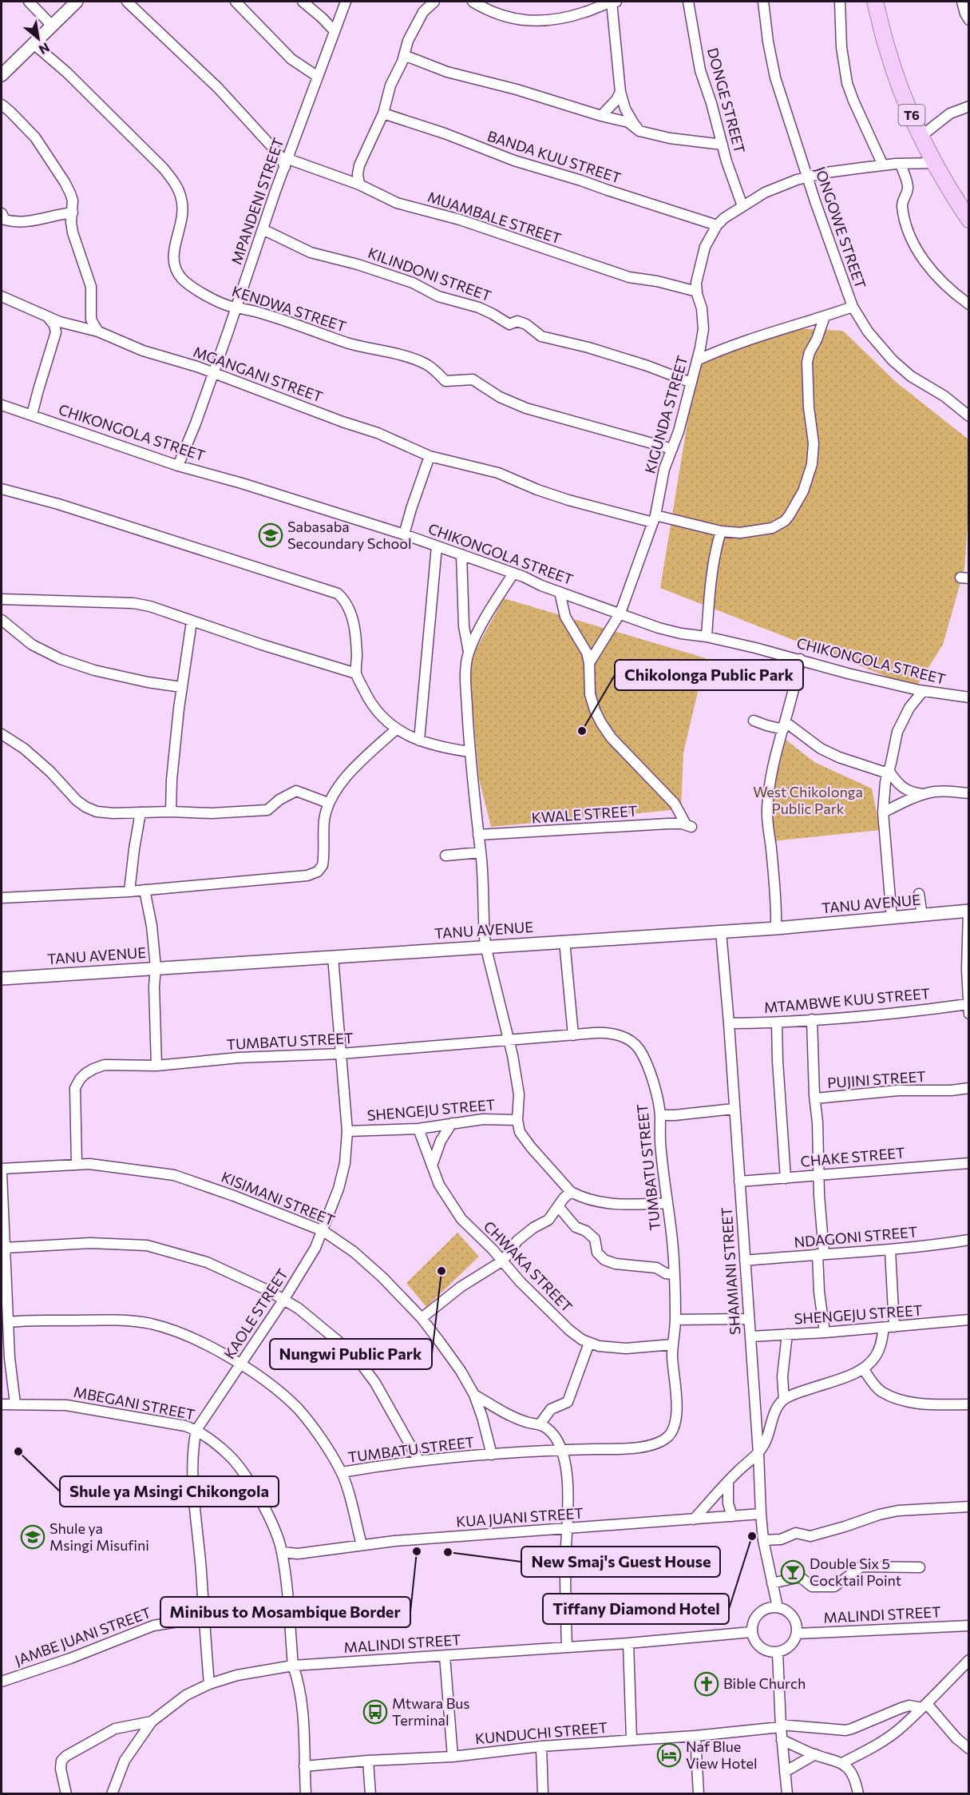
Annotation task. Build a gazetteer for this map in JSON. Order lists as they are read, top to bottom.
{
  "streets": {
    "highway": ["T6"],
    "street": [
      "DONGE STREET",
      "BANDA KUU STREET",
      "MPANDENI STREET",
      "MUAMBALE STREET",
      "JONGOWE STREET",
      "KILINDONI STREET",
      "KENDWA STREET",
      "MGANGANI STREET",
      "KIGUNDA STREET",
      "CHIKONGOLA STREET",
      "KWALE STREET",
      "TANU AVENUE",
      "MTAMBWE KUU STREET",
      "TUMBATU STREET",
      "PUJINI STREET",
      "SHENGEJU STREET",
      "CHAKE STREET",
      "KISIMANI STREET",
      "NDAGONI STREET",
      "CHWAKA STREET",
      "SHAMIANI STREET",
      "KAOLE STREET",
      "MBEGANI STREET",
      "KUA JUANI STREET",
      "MALINDI STREET",
      "JAMBE JUANI STREET",
      "KUNDUCHI STREET"
    ]
  },
  "crossings": [
    ["DONGE STREET", "KIGUNDA STREET"],
    ["T6", "KIGUNDA STREET"],
    ["BANDA KUU STREET", "KIGUNDA STREET"],
    ["MPANDENI STREET", "MUAMBALE STREET"],
    ["MPANDENI STREET", "KILINDONI STREET"],
    ["MPANDENI STREET", "KENDWA STREET"],
    ["MPANDENI STREET", "MGANGANI STREET"],
    ["MPANDENI STREET", "CHIKONGOLA STREET"],
    ["MUAMBALE STREET", "KIGUNDA STREET"],
    ["JONGOWE STREET", "KIGUNDA STREET"],
    ["KILINDONI STREET", "KIGUNDA STREET"],
    ["KENDWA STREET", "KIGUNDA STREET"],
    ["MGANGANI STREET", "KIGUNDA STREET"],
    ["KIGUNDA STREET", "CHIKONGOLA STREET"],
    ["KIGUNDA STREET", "KWALE STREET"],
    ["TANU AVENUE", "SHAMIANI STREET"],
    ["TANU AVENUE", "KAOLE STREET"],
    ["MTAMBWE KUU STREET", "SHAMIANI STREET"],
    ["TUMBATU STREET", "KISIMANI STREET"],
    ["TUMBATU STREET", "CHWAKA STREET"],
    ["TUMBATU STREET", "KAOLE STREET"],
    ["SHENGEJU STREET", "CHWAKA STREET"],
    ["SHENGEJU STREET", "SHAMIANI STREET"],
    ["SHENGEJU STREET", "KAOLE STREET"],
    ["CHAKE STREET", "SHAMIANI STREET"],
    ["KISIMANI STREET", "KAOLE STREET"],
    ["NDAGONI STREET", "SHAMIANI STREET"],
    ["SHAMIANI STREET", "KUA JUANI STREET"],
    ["SHAMIANI STREET", "MALINDI STREET"],
    ["KAOLE STREET", "MBEGANI STREET"],
    ["KAOLE STREET", "MALINDI STREET"],
    ["KAOLE STREET", "JAMBE JUANI STREET"],
    ["MBEGANI STREET", "KUA JUANI STREET"],
    ["MBEGANI STREET", "MALINDI STREET"],
    ["MBEGANI STREET", "KUNDUCHI STREET"]
  ],
  "parks": ["West Chikolonga Public Park"],
  "places": {
    "school or university": ["Sabasaba Secoundary School", "Shule ya Msingi Misufini"],
    "other": [
      "Chikolonga Public Park",
      "Nungwi Public Park",
      "Shule ya Msingi Chikongola",
      "Tiffany Diamond Hotel",
      "Minibus to Mosambique Border",
      "New Smaj's Guest House"
    ],
    "bar": ["Double Six 5 Cocktail Point"],
    "church": ["Bible Church"],
    "bus stop": ["Mtwara Bus Terminal"],
    "hotel": ["Naf Blue View Hotel"]
  },
  "north": "bottom right"
}
